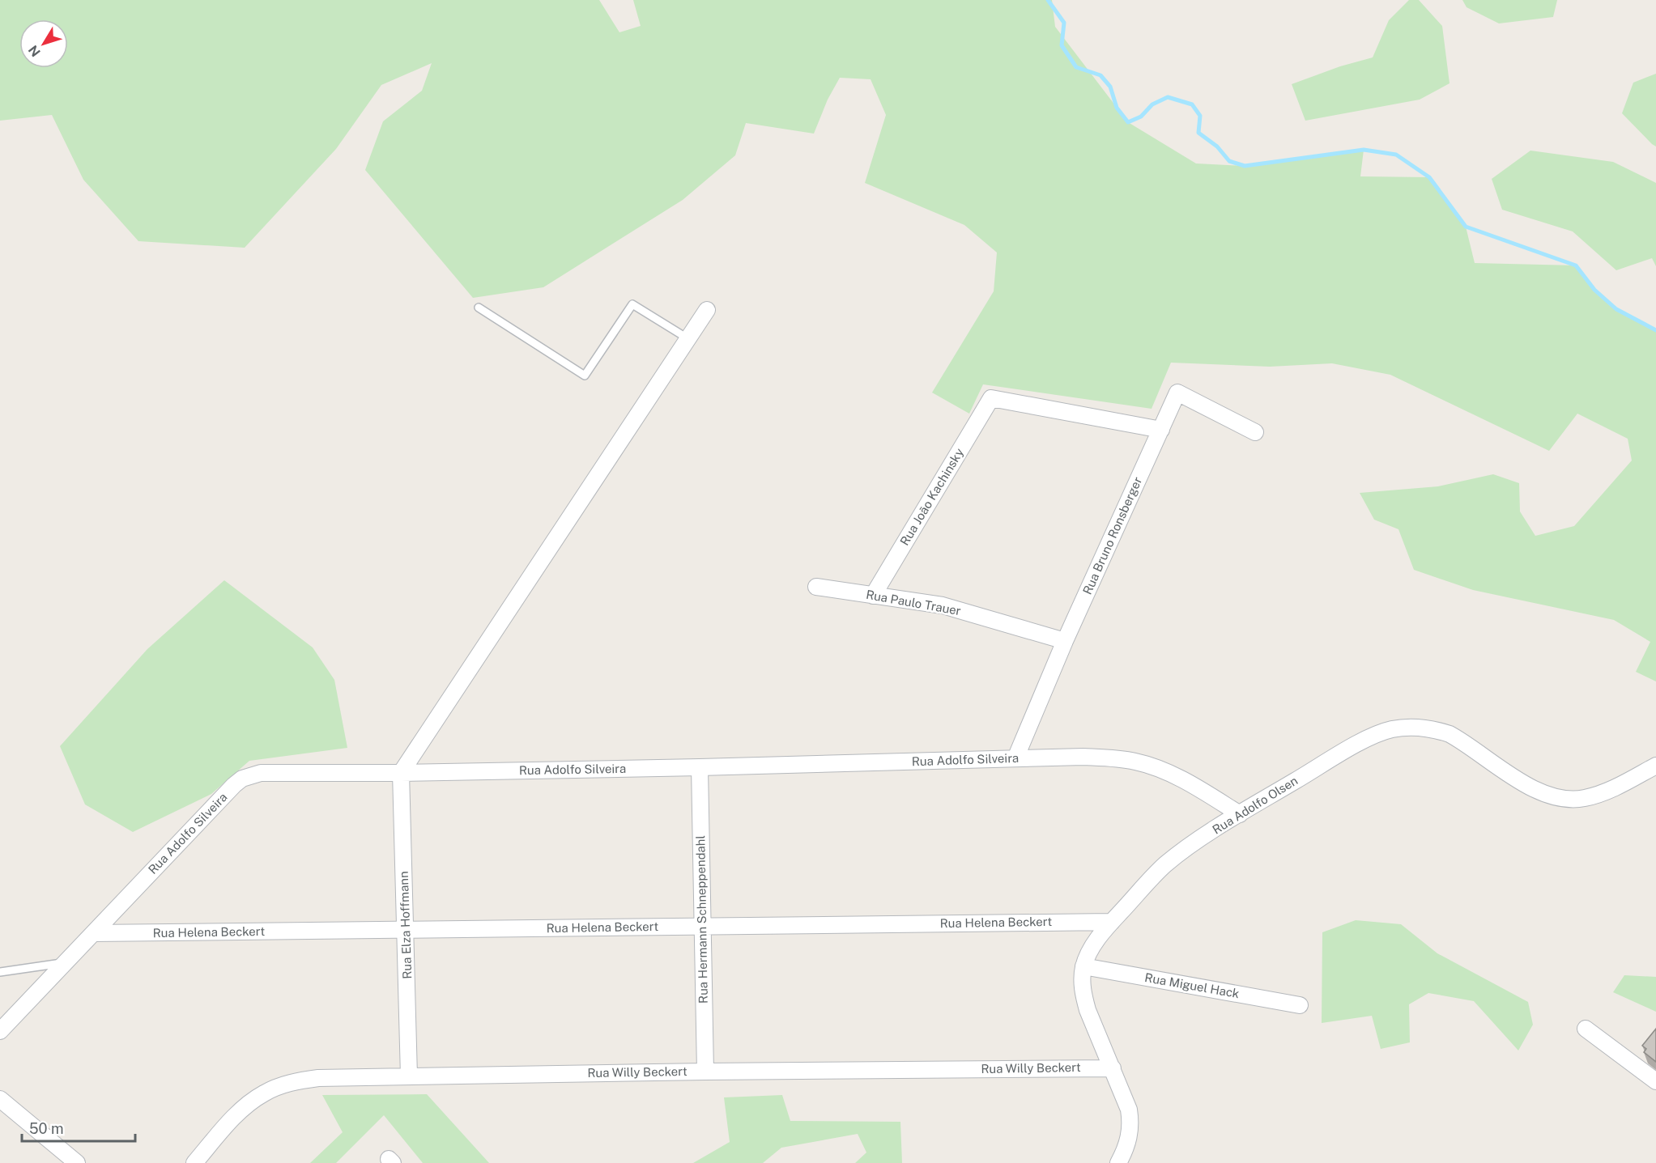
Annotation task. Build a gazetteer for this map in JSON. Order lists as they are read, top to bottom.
{
  "streets": {
    "street": [
      "Rua João Kachinsky",
      "Rua Bruno Ronsberger",
      "Rua Paulo Trauer",
      "Rua Adolfo Silveira",
      "Rua Adolfo Olsen",
      "Rua Hermann Schneppendahl",
      "Rua Helena Beckert",
      "Rua Elza Hoffmann",
      "Rua Miguel Hack",
      "Rua Willy Beckert"
    ]
  },
  "crossings": [
    ["Rua João Kachinsky", "Rua Bruno Ronsberger"],
    ["Rua João Kachinsky", "Rua Paulo Trauer"],
    ["Rua Bruno Ronsberger", "Rua Paulo Trauer"],
    ["Rua Bruno Ronsberger", "Rua Adolfo Silveira"],
    ["Rua Adolfo Silveira", "Rua Adolfo Olsen"],
    ["Rua Adolfo Silveira", "Rua Hermann Schneppendahl"],
    ["Rua Adolfo Silveira", "Rua Helena Beckert"],
    ["Rua Adolfo Silveira", "Rua Elza Hoffmann"],
    ["Rua Adolfo Olsen", "Rua Helena Beckert"],
    ["Rua Adolfo Olsen", "Rua Miguel Hack"],
    ["Rua Adolfo Olsen", "Rua Willy Beckert"],
    ["Rua Hermann Schneppendahl", "Rua Helena Beckert"],
    ["Rua Hermann Schneppendahl", "Rua Willy Beckert"],
    ["Rua Helena Beckert", "Rua Elza Hoffmann"],
    ["Rua Elza Hoffmann", "Rua Willy Beckert"]
  ],
  "scale_bar": "50 m",
  "north": "bottom left"
}
